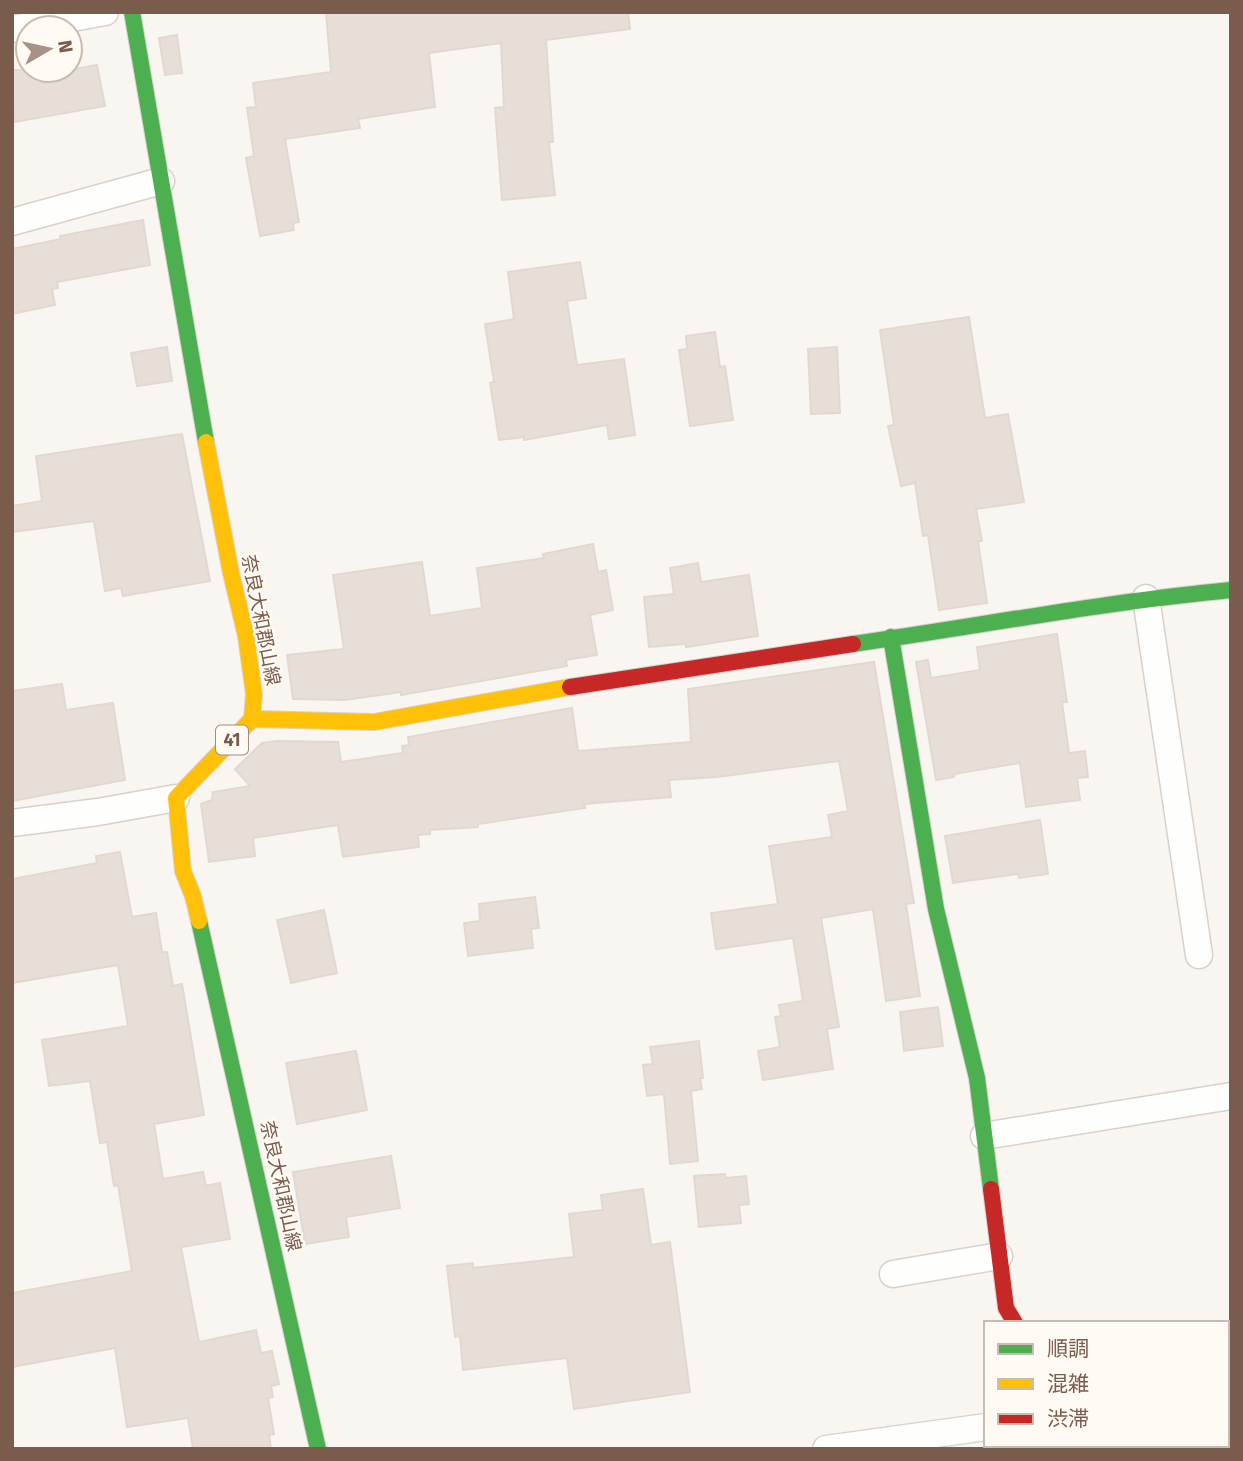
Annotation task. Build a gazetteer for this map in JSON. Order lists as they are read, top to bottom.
{
  "streets": {
    "street": ["奈良大和郡山線", "41"]
  },
  "crossings": [
    ["奈良大和郡山線", "41"]
  ],
  "legend": ["順調", "混雑", "渋滞"],
  "north": "right"
}
